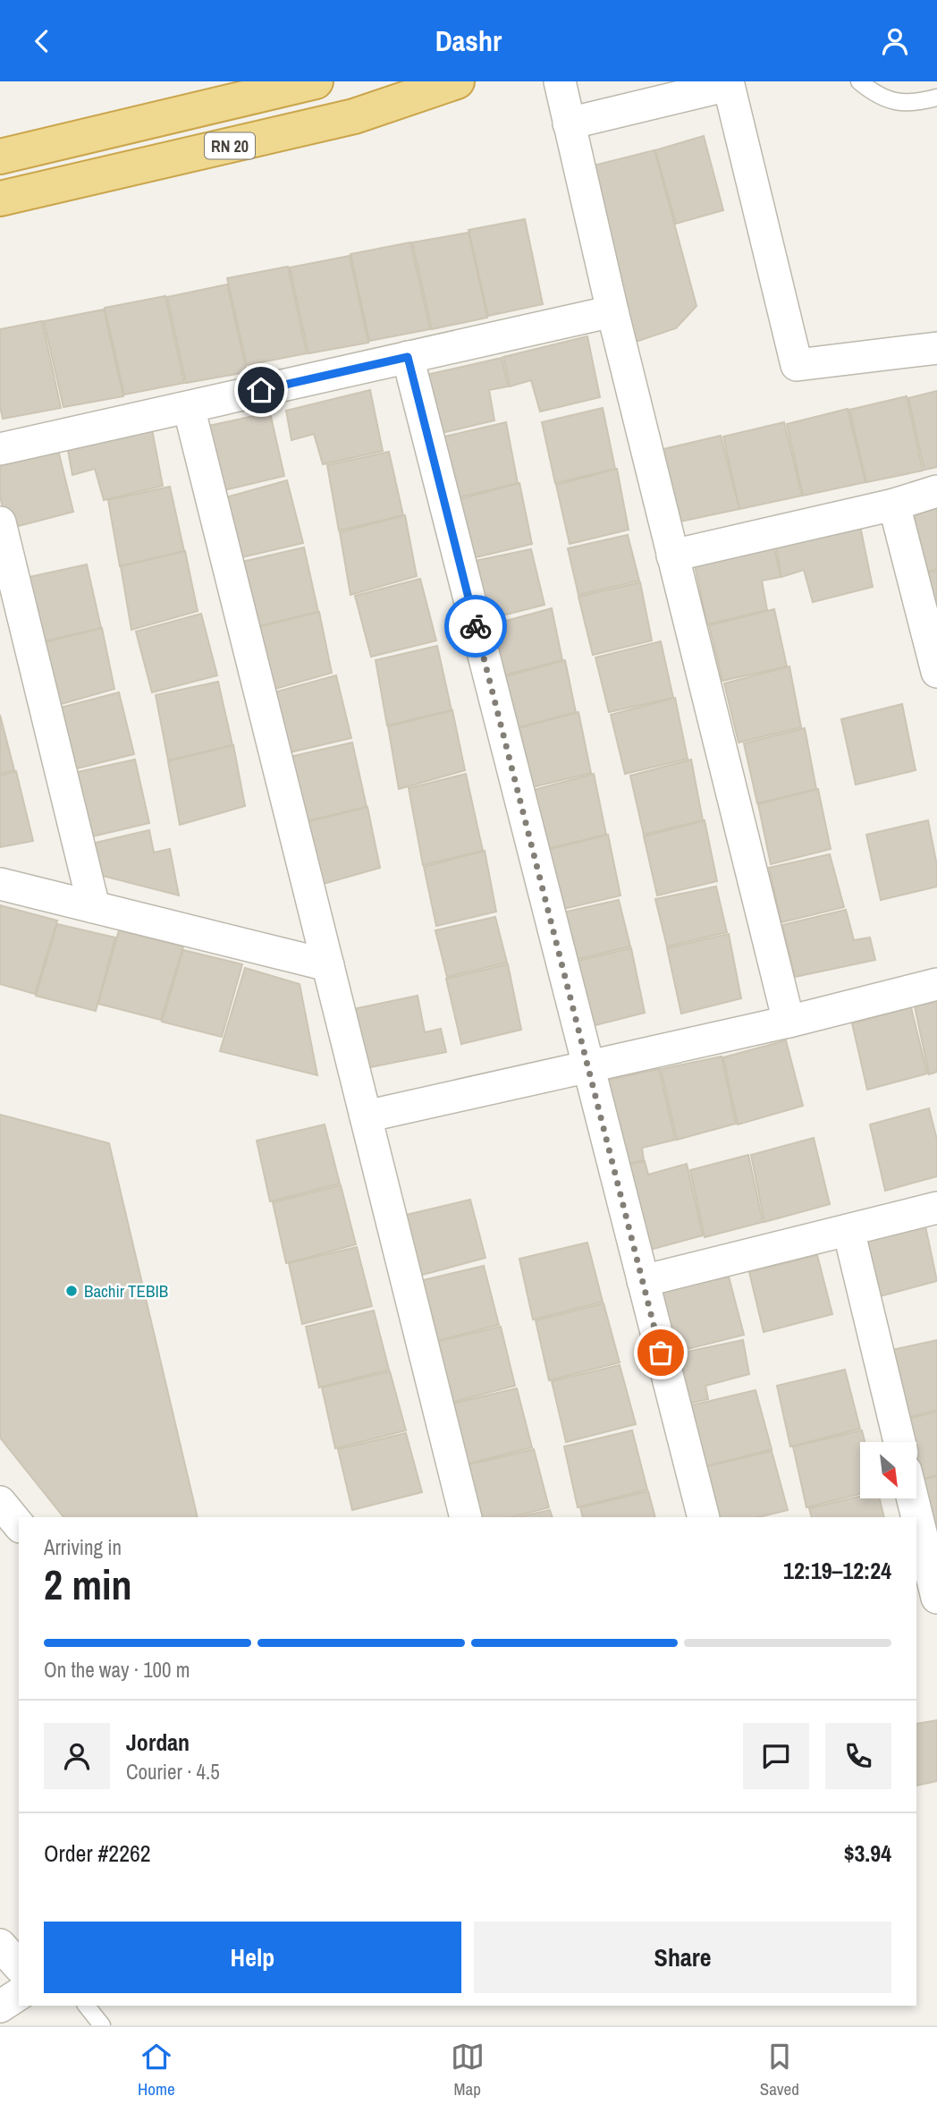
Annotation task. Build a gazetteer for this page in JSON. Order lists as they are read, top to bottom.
{
  "streets": {
    "highway": ["RN 20"]
  },
  "places": ["Bachir TEBIB"],
  "north": "bottom right",
  "page": {
    "header": "Dashr",
    "heading": ["2 min", "Arriving in", "12:19–12:24"],
    "panel": [
      "Jordan",
      "Courier · 4.5",
      "Order #2262",
      "$3.94"
    ],
    "bar": "On the way · 100 m",
    "buttons": ["Help", "Share"],
    "tabs": ["Home", "Map", "Saved"]
  }
}
